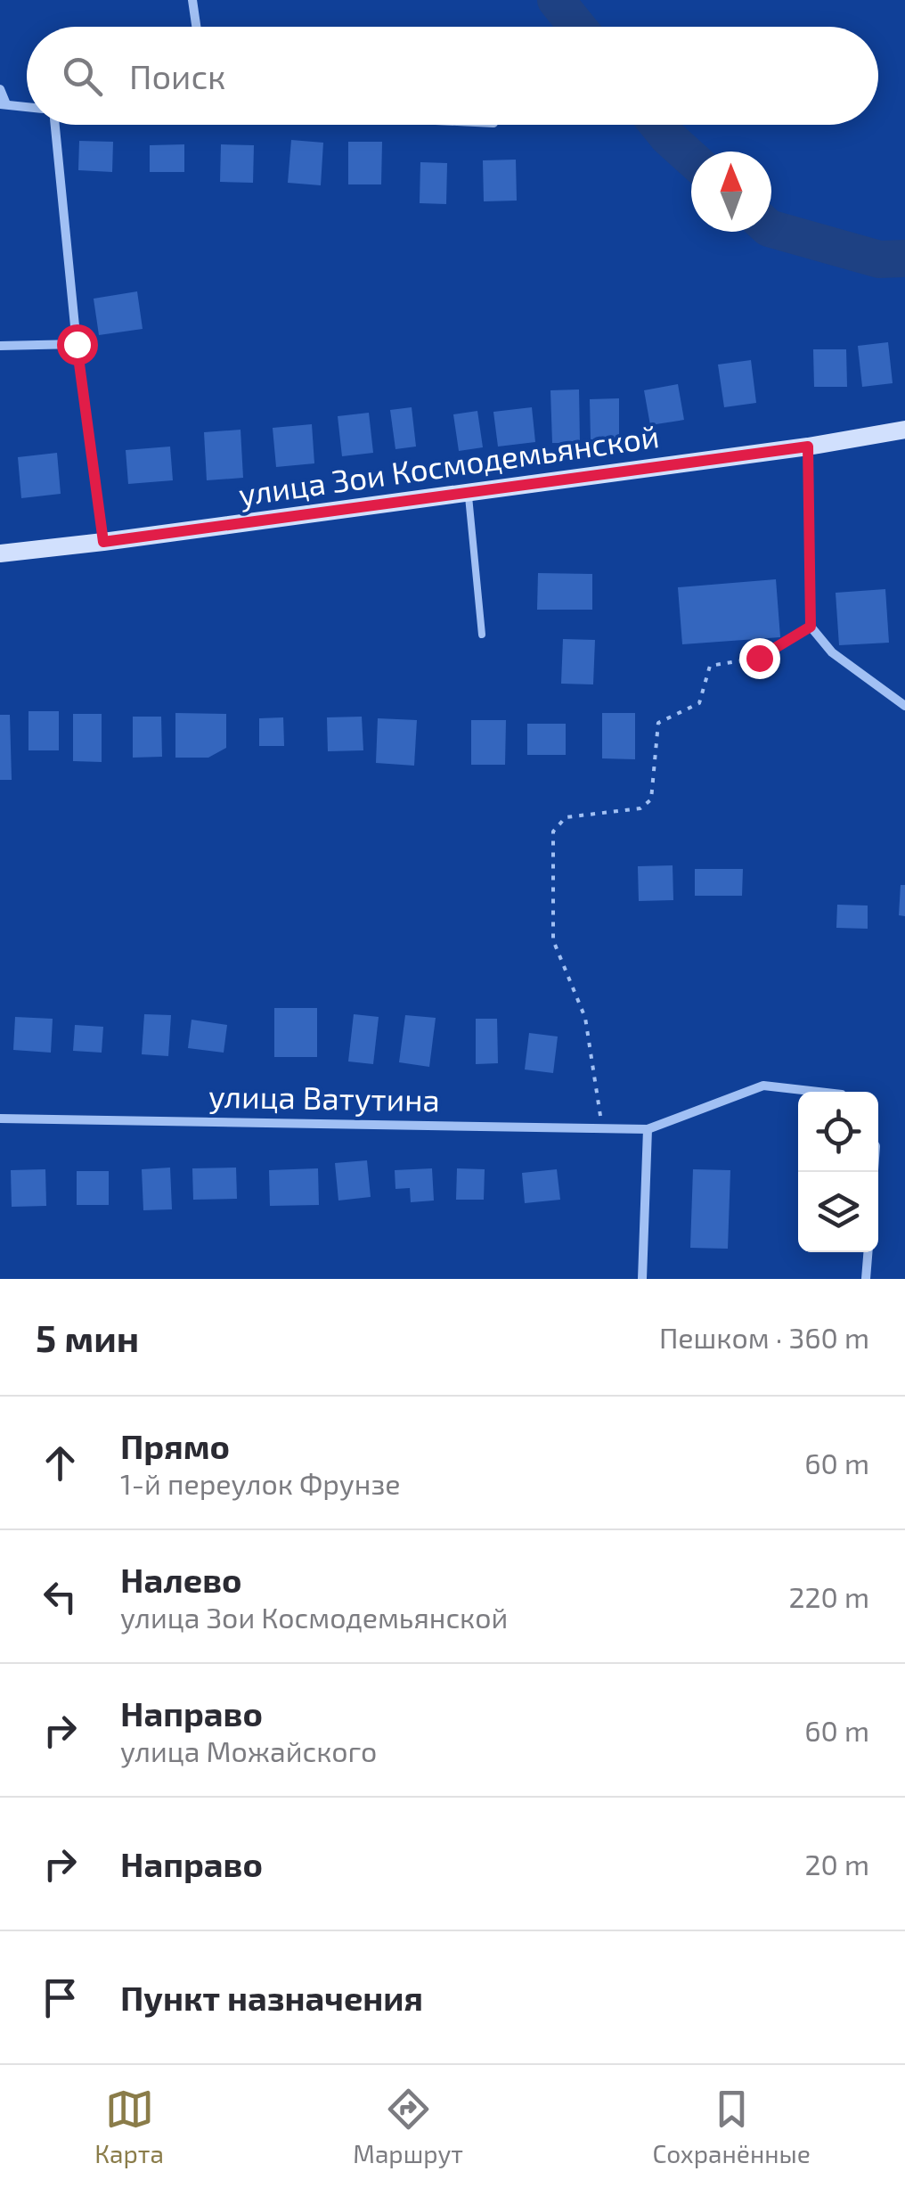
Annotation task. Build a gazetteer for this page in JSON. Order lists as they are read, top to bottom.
{
  "streets": {
    "street": ["улица Зои Космодемьянской", "улица Ватутина"]
  },
  "north": "top",
  "page": {
    "search": "Поиск",
    "heading": ["5 мин", "Пешком · 360 m"],
    "list": [
      ["Прямо", "1-й переулок Фрунзе", "60 m"],
      ["Налево", "улица Зои Космодемьянской", "220 m"],
      ["Направо", "улица Можайского", "60 m"],
      ["Направо", "20 m"],
      "Пункт назначения"
    ],
    "nav": ["Карта", "Маршрут", "Сохранённые"]
  }
}
